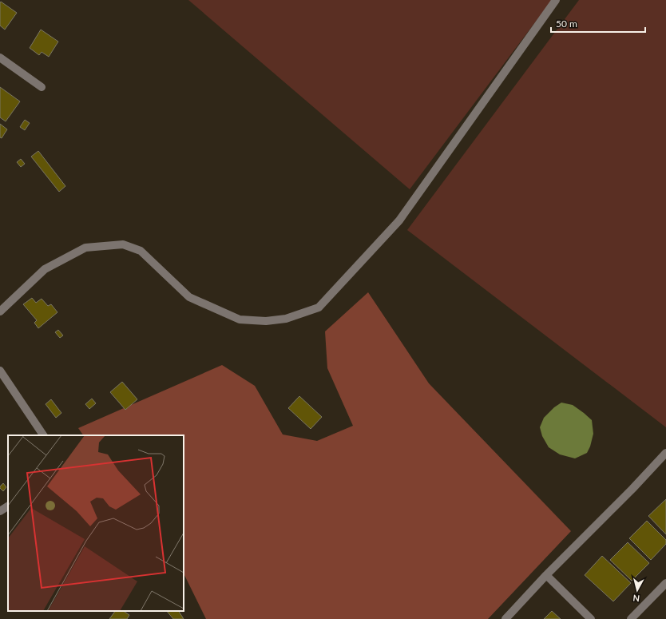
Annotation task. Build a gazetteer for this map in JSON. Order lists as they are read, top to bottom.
{
  "scale_bar": "50 m",
  "north": "bottom"
}
